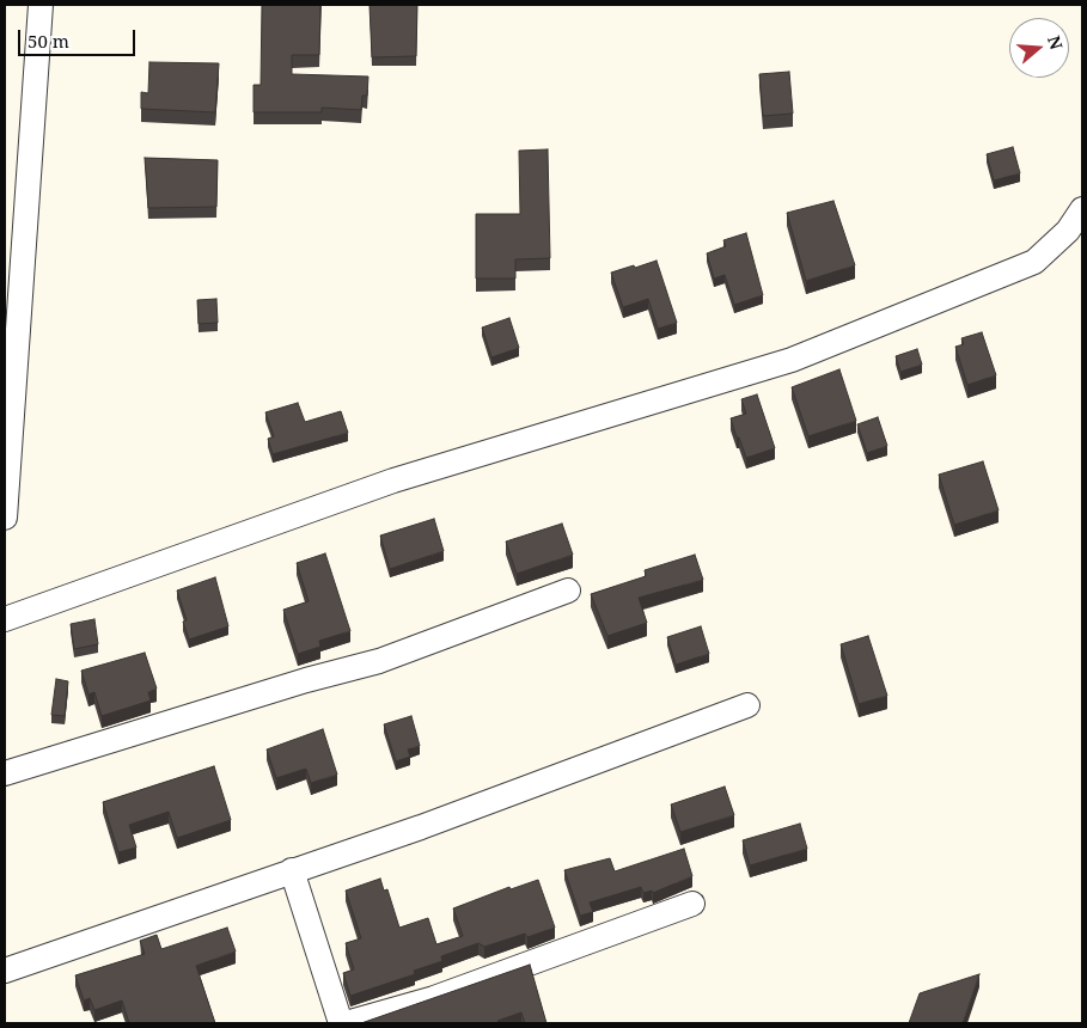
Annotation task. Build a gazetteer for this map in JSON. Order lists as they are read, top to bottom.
{
  "scale_bar": "50 m",
  "north": "right"
}
